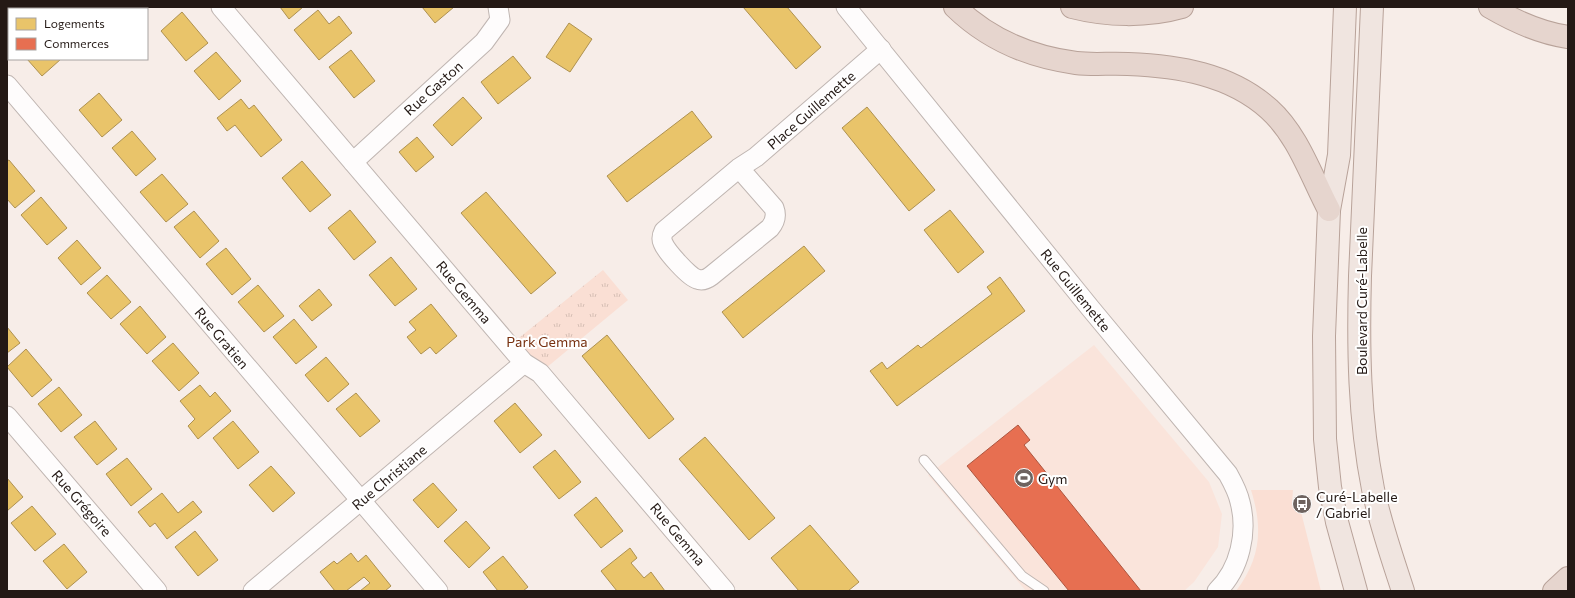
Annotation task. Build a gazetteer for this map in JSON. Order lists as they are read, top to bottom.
{
  "streets": {
    "main road": ["Boulevard Curé-Labelle"],
    "street": [
      "Rue Gaston",
      "Place Guillemette",
      "Rue Guillemette",
      "Rue Gemma",
      "Rue Gratien",
      "Rue Christiane",
      "Rue Grégoire"
    ]
  },
  "crossings": [
    ["Rue Gaston", "Rue Gemma"],
    ["Place Guillemette", "Rue Guillemette"],
    ["Rue Gemma", "Rue Christiane"],
    ["Rue Gratien", "Rue Christiane"]
  ],
  "parks": ["Park Gemma"],
  "places": {
    "sports": ["Gym"],
    "bus stop": ["Curé-Labelle / Gabriel"]
  },
  "legend": ["Logements", "Commerces"]
}
